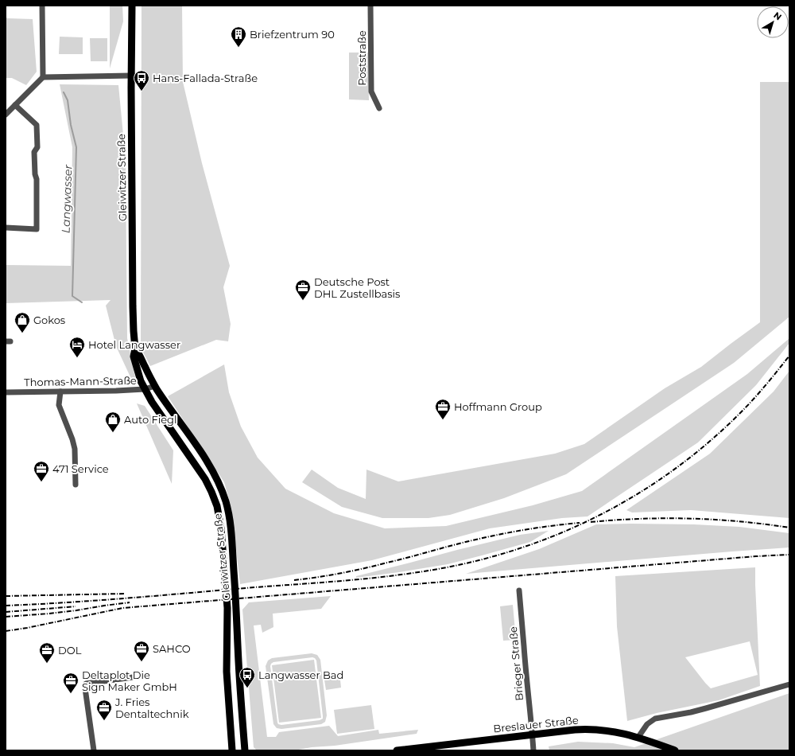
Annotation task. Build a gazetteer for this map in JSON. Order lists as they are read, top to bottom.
{
  "streets": {
    "main road": ["Gleiwitzer Straße", "Breslauer Straße"],
    "street": ["Poststraße", "Thomas-Mann-Straße", "Brieger Straße"]
  },
  "crossings": [
    ["Gleiwitzer Straße", "Thomas-Mann-Straße"],
    ["Brieger Straße", "Breslauer Straße"]
  ],
  "water": ["Langwasser"],
  "places": {
    "building": ["Briefzentrum 90"],
    "bus stop": ["Hans-Fallada-Straße", "Langwasser Bad"],
    "office": [
      "Deutsche Post DHL Zustellbasis",
      "Hoffmann Group",
      "471 Service",
      "SAHCO",
      "DOL",
      "Deltaplot Die Sign Maker GmbH",
      "J. Fries Dentaltechnik"
    ],
    "shop": ["Gokos", "Auto Fiegl"],
    "hotel": ["Hotel Langwasser"]
  },
  "north": "top right"
}
